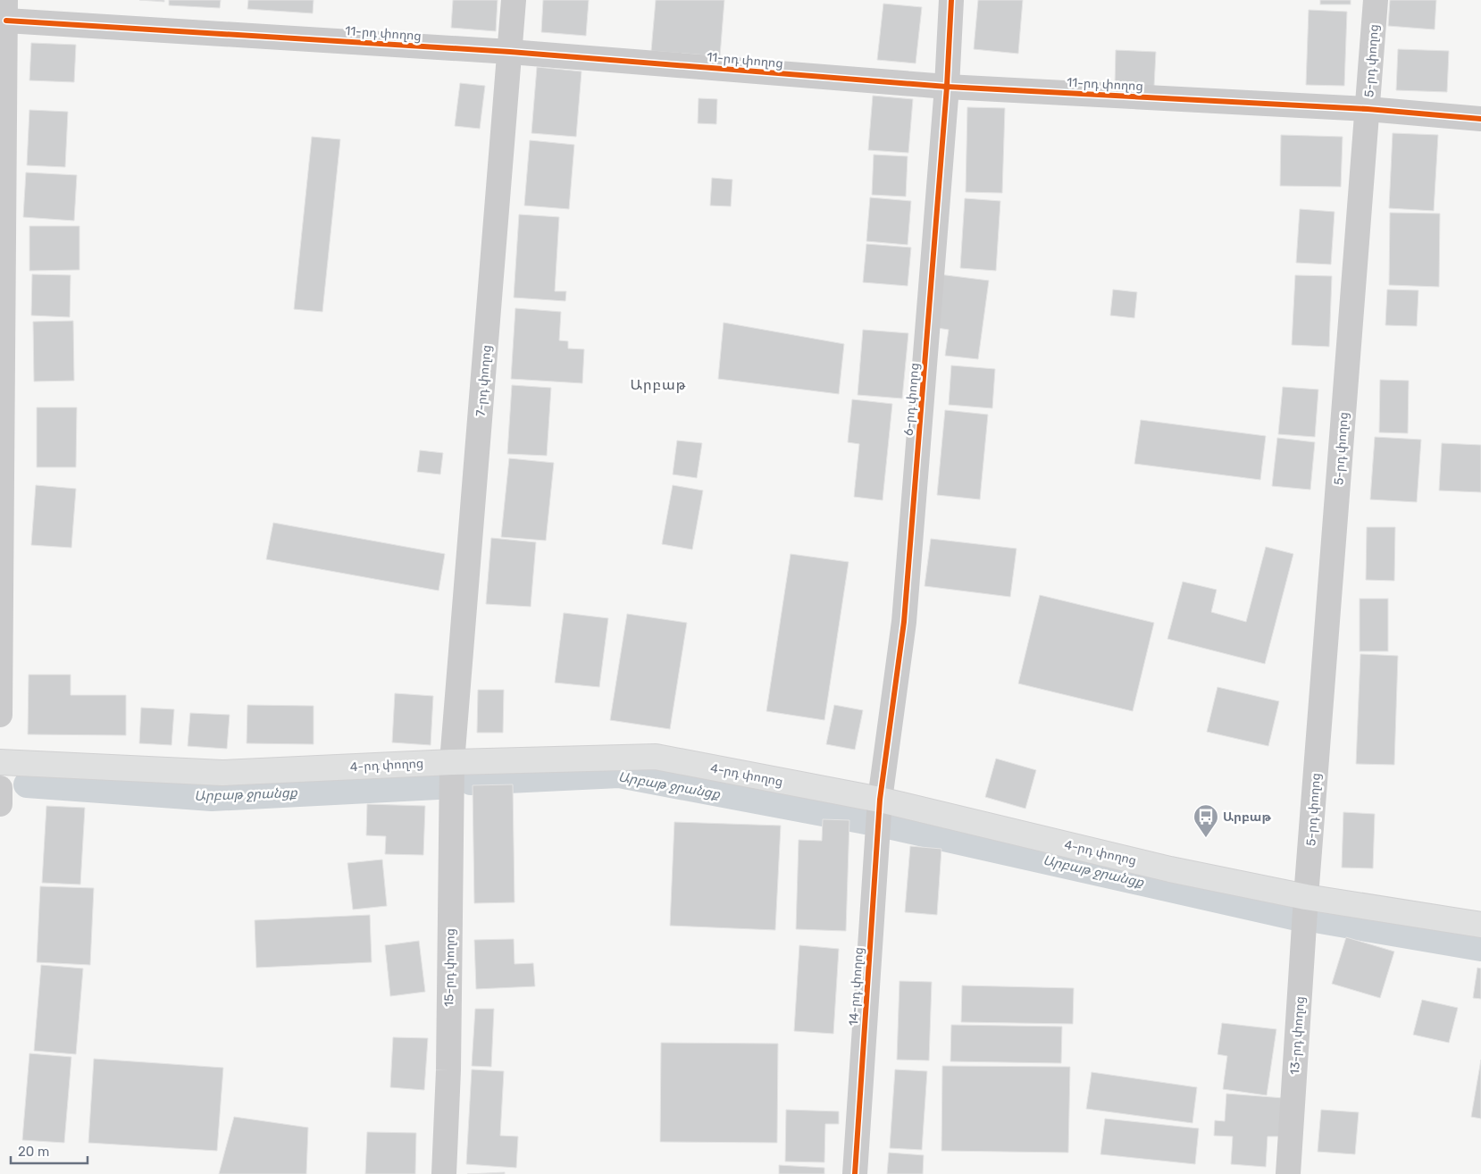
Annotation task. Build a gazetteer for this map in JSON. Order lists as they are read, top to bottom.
{
  "streets": {
    "main road": ["4-րդ փողոց"],
    "street": [
      "11-րդ փողոց",
      "5-րդ փողոց",
      "7-րդ փողոց",
      "6-րդ փողոց",
      "15-րդ փողոց",
      "14-րդ փողոց",
      "13-րդ փողոց"
    ]
  },
  "crossings": [
    ["11-րդ փողոց", "5-րդ փողոց"],
    ["11-րդ փողոց", "7-րդ փողոց"],
    ["11-րդ փողոց", "6-րդ փողոց"],
    ["5-րդ փողոց", "4-րդ փողոց"],
    ["5-րդ փողոց", "13-րդ փողոց"],
    ["7-րդ փողոց", "4-րդ փողոց"],
    ["7-րդ փողոց", "15-րդ փողոց"],
    ["6-րդ փողոց", "4-րդ փողոց"],
    ["6-րդ փողոց", "14-րդ փողոց"],
    ["4-րդ փողոց", "15-րդ փողոց"],
    ["4-րդ փողոց", "14-րդ փողոց"],
    ["4-րդ փողոց", "13-րդ փողոց"]
  ],
  "districts": ["Արբաթ"],
  "water": ["Արբաթ ջրանցք"],
  "places": {
    "bus stop": ["Արբաթ"]
  },
  "scale_bar": "20 m"
}
